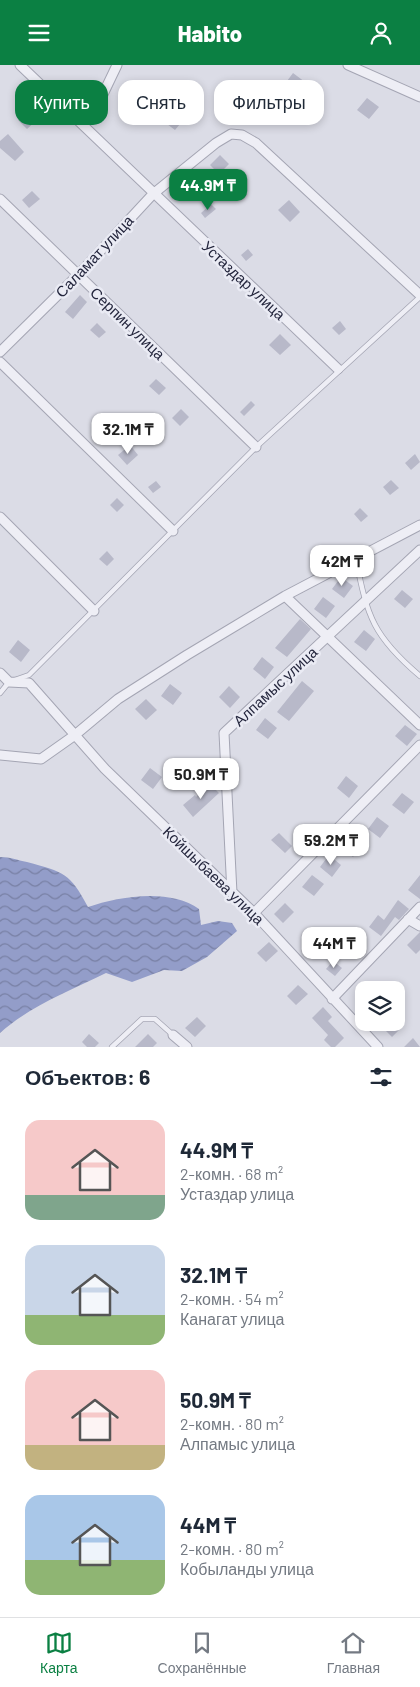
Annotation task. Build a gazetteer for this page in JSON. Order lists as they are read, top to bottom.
{
  "streets": {
    "street": [
      "Саламат улица",
      "Устаздар улица",
      "Серпин улица",
      "Алпамыс улица",
      "Койшыбаева улица"
    ]
  },
  "crossings": [
    ["Саламат улица", "Устаздар улица"],
    ["Саламат улица", "Серпин улица"],
    ["Алпамыс улица", "Койшыбаева улица"]
  ],
  "page": {
    "header": "Habito",
    "chip": ["Купить", "Снять", "Фильтры"],
    "price": [
      "44.9M ₸",
      "32.1M ₸",
      "42M ₸",
      "50.9M ₸",
      "59.2M ₸",
      "44M ₸"
    ],
    "heading": "Объектов: 6",
    "list": [
      {
        "name": "44.9M ₸",
        "note": "2-комн. · 68 m² · Устаздар улица"
      },
      {
        "name": "32.1M ₸",
        "note": "2-комн. · 54 m² · Канагат улица"
      },
      {
        "name": "50.9M ₸",
        "note": "2-комн. · 80 m² · Алпамыс улица"
      },
      {
        "name": "44M ₸",
        "note": "2-комн. · 80 m² · Кобыланды улица"
      }
    ],
    "tabs": ["Карта", "Сохранённые", "Главная"]
  }
}
